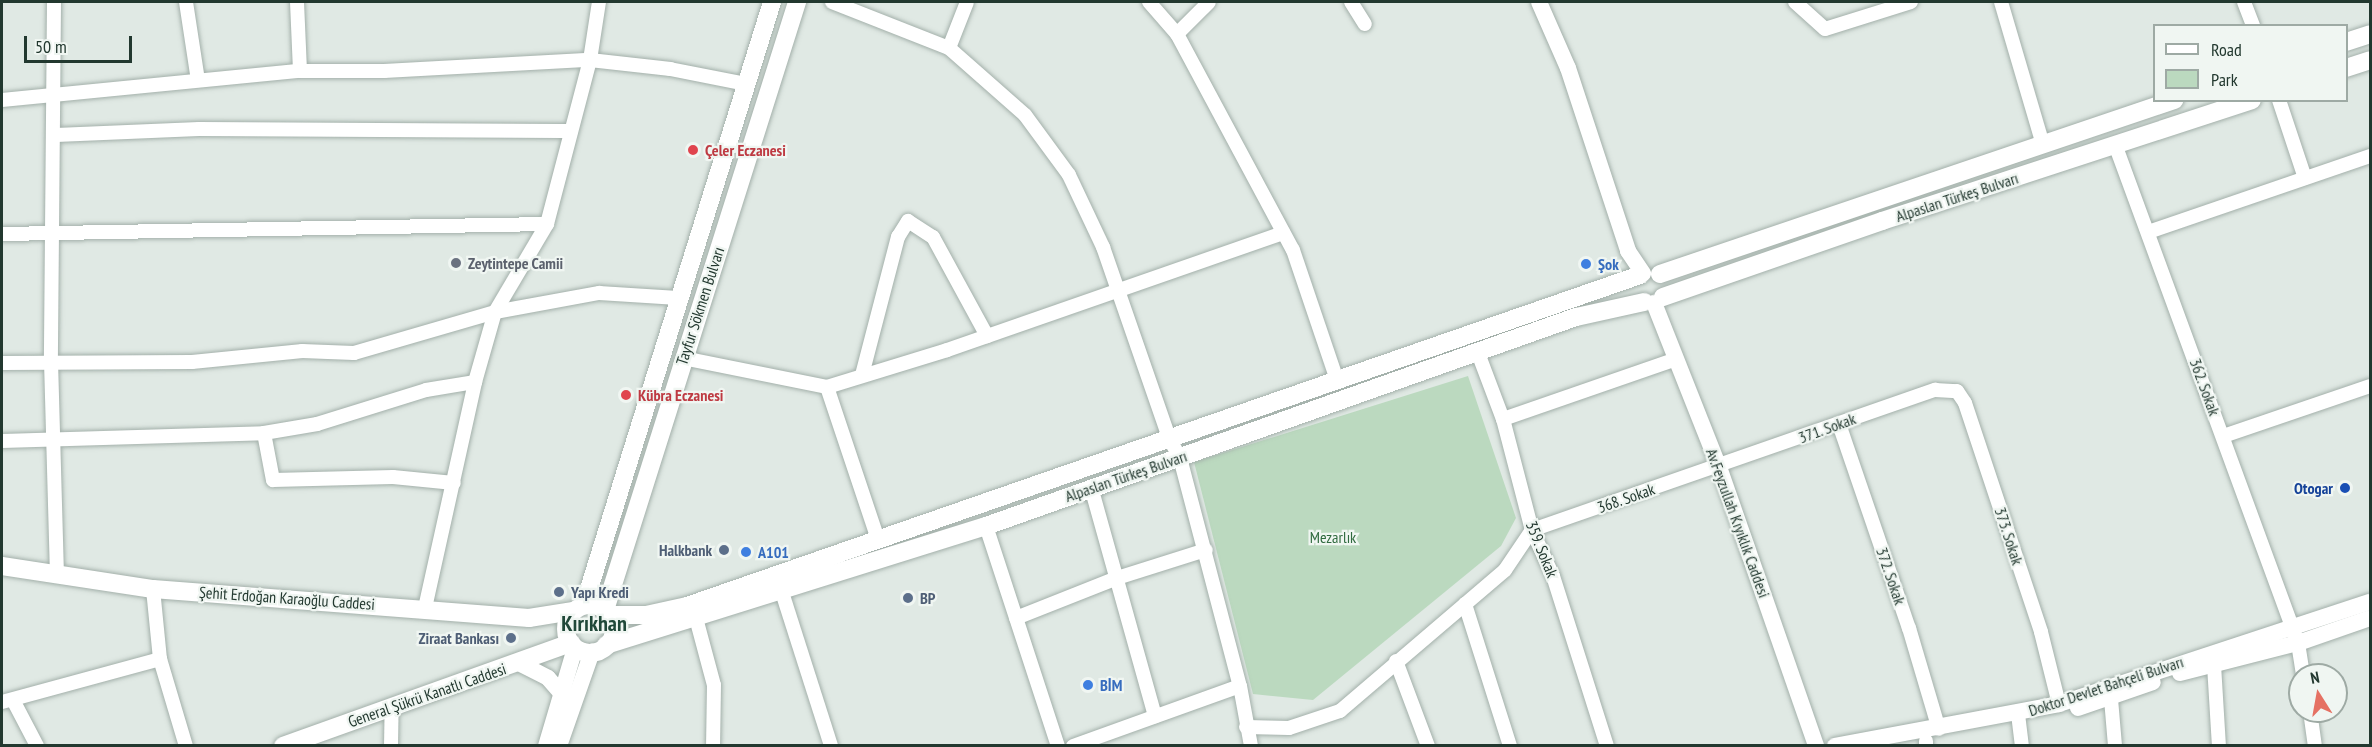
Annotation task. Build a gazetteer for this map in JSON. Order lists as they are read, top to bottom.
{
  "streets": {
    "main road": [
      "Alpaslan Türkeş Bulvarı",
      "Tayfur Sökmen Bulvarı",
      "Şehit Erdoğan Karaoğlu Caddesi",
      "General Şükrü Kanatlı Caddesi"
    ],
    "street": [
      "362. Sokak",
      "371. Sokak",
      "368. Sokak",
      "Av.Feyzullah Kıyıklık Caddesi",
      "373. Sokak",
      "359. Sokak",
      "372. Sokak",
      "Doktor Devlet Bahçeli Bulvarı"
    ]
  },
  "crossings": [
    ["Alpaslan Türkeş Bulvarı", "Tayfur Sökmen Bulvarı"],
    ["Alpaslan Türkeş Bulvarı", "362. Sokak"],
    ["Alpaslan Türkeş Bulvarı", "Av.Feyzullah Kıyıklık Caddesi"],
    ["Alpaslan Türkeş Bulvarı", "359. Sokak"],
    ["Alpaslan Türkeş Bulvarı", "Şehit Erdoğan Karaoğlu Caddesi"],
    ["Alpaslan Türkeş Bulvarı", "General Şükrü Kanatlı Caddesi"],
    ["Tayfur Sökmen Bulvarı", "Şehit Erdoğan Karaoğlu Caddesi"],
    ["Tayfur Sökmen Bulvarı", "General Şükrü Kanatlı Caddesi"],
    ["362. Sokak", "Doktor Devlet Bahçeli Bulvarı"],
    ["371. Sokak", "368. Sokak"],
    ["371. Sokak", "Av.Feyzullah Kıyıklık Caddesi"],
    ["371. Sokak", "373. Sokak"],
    ["371. Sokak", "372. Sokak"],
    ["368. Sokak", "Av.Feyzullah Kıyıklık Caddesi"],
    ["368. Sokak", "359. Sokak"],
    ["373. Sokak", "Doktor Devlet Bahçeli Bulvarı"],
    ["372. Sokak", "Doktor Devlet Bahçeli Bulvarı"]
  ],
  "districts": ["Kırıkhan"],
  "parks": ["Mezarlık"],
  "places": [
    "Çeler Eczanesi",
    "Zeytintepe Camii",
    "Şok",
    "Kübra Eczanesi",
    "Otogar",
    "Halkbank",
    "A101",
    "Yapı Kredi",
    "BP",
    "Ziraat Bankası",
    "BİM"
  ],
  "legend": ["Road", "Park"],
  "scale_bar": "50 m",
  "north": "top"
}
